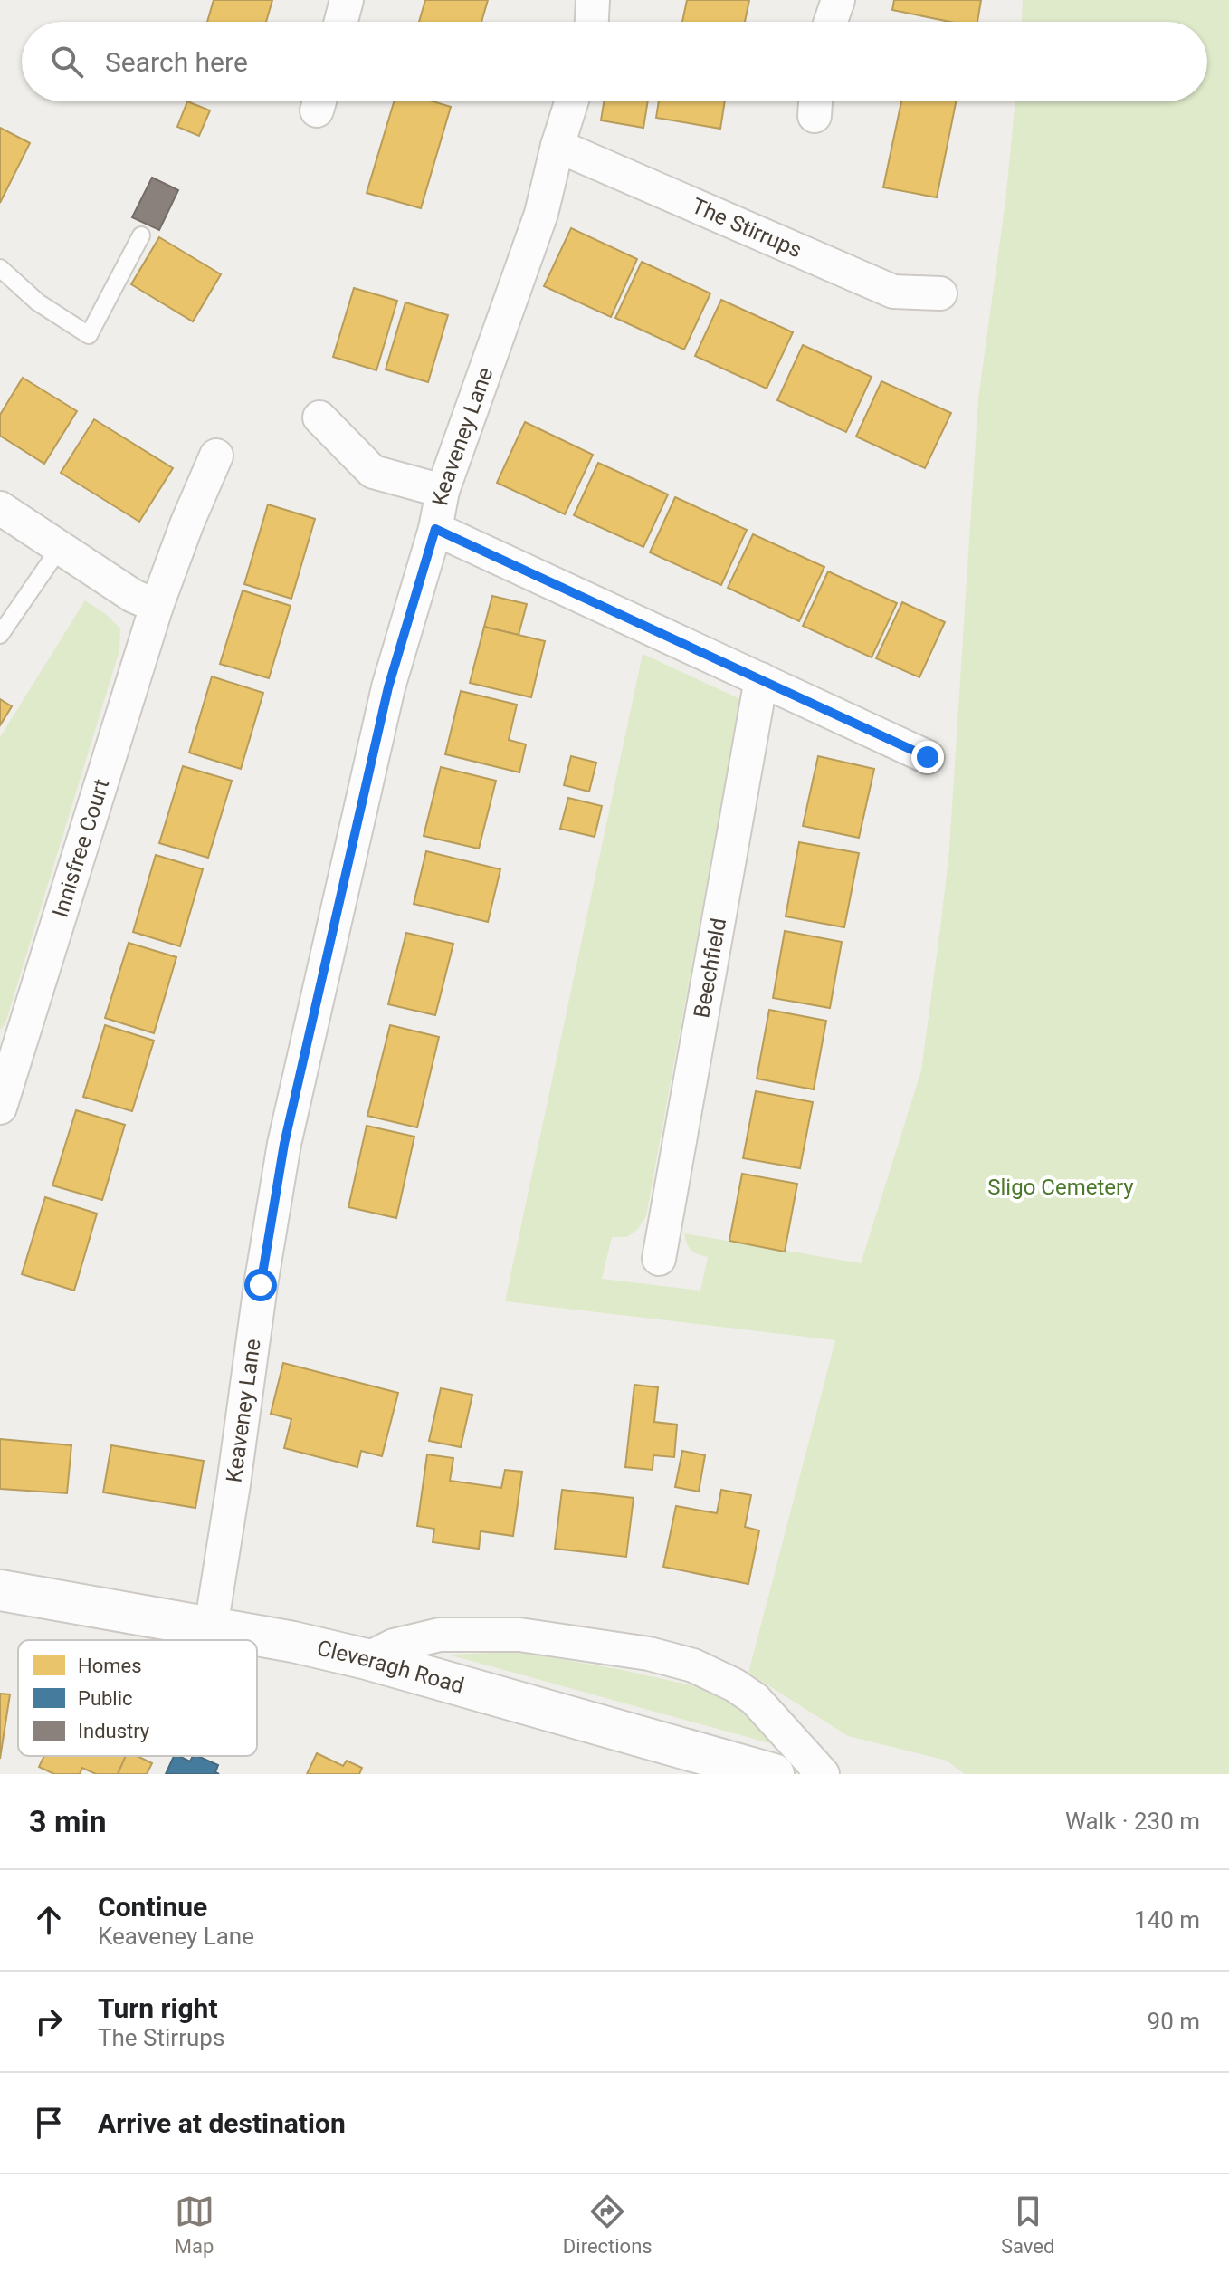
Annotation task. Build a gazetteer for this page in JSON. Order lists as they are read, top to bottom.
{
  "streets": {
    "street": [
      "The Stirrups",
      "Keaveney Lane",
      "Innisfree Court",
      "Beechfield",
      "Cleveragh Road"
    ]
  },
  "crossings": [
    ["The Stirrups", "Keaveney Lane"],
    ["Keaveney Lane", "Cleveragh Road"]
  ],
  "parks": ["Sligo Cemetery"],
  "legend": ["Homes", "Public", "Industry"],
  "page": {
    "search": "Search here",
    "heading": ["3 min", "Walk · 230 m"],
    "list": [
      ["Continue", "Keaveney Lane", "140 m"],
      ["Turn right", "The Stirrups", "90 m"],
      "Arrive at destination"
    ],
    "nav": ["Map", "Directions", "Saved"]
  }
}
